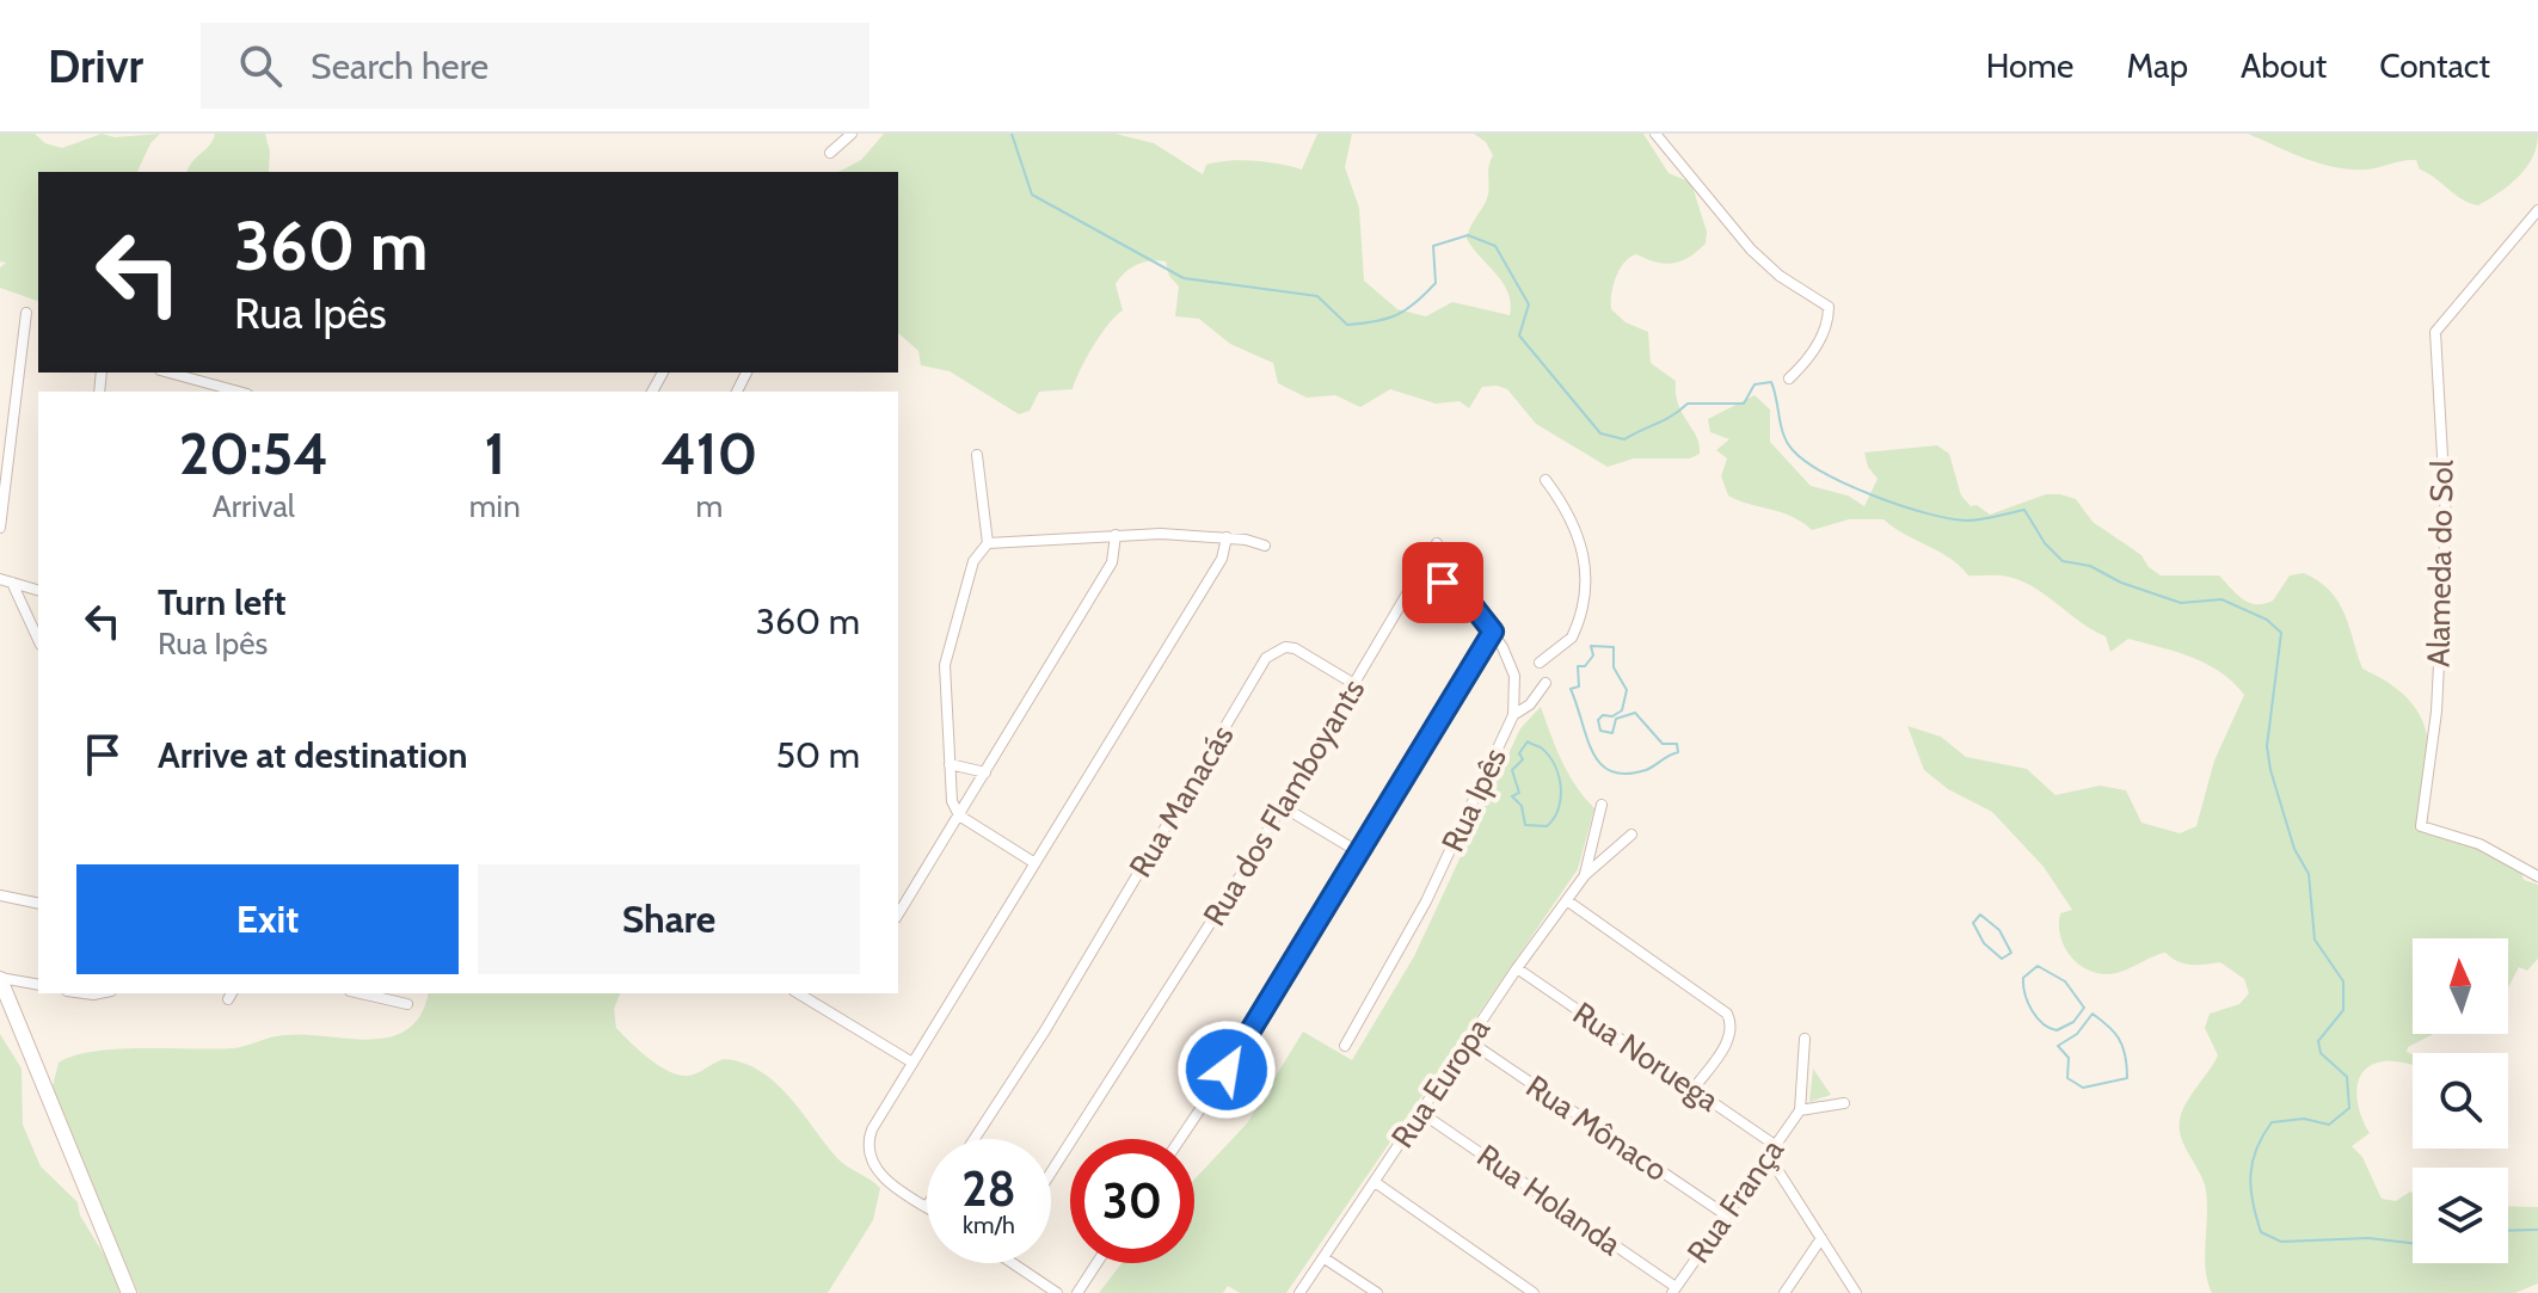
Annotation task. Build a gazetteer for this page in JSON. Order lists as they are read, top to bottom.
{
  "streets": {
    "street": [
      "Alameda do Sol",
      "Rua Ipês",
      "Rua Manacás",
      "Rua dos Flamboyants",
      "Rua Noruega",
      "Rua Europa",
      "Rua Mônaco",
      "Rua Holanda",
      "Rua França"
    ]
  },
  "crossings": [
    ["Rua Ipês", "Rua dos Flamboyants"],
    ["Rua Manacás", "Rua dos Flamboyants"],
    ["Rua Noruega", "Rua Europa"],
    ["Rua Noruega", "Rua França"],
    ["Rua Europa", "Rua Mônaco"],
    ["Rua Europa", "Rua Holanda"],
    ["Rua Mônaco", "Rua França"],
    ["Rua Holanda", "Rua França"]
  ],
  "north": "top",
  "page": {
    "header": "Drivr",
    "search": "Search here",
    "nav": [
      "Home",
      "Map",
      "About",
      "Contact"
    ],
    "turn": ["360 m", "Rua Ipês"],
    "eta": [
      "20:54",
      "Arrival",
      "1",
      "min",
      "410",
      "m"
    ],
    "list": [
      {
        "name": "Turn left",
        "note": "Rua Ipês",
        "value": "360 m"
      },
      {
        "name": "Arrive at destination",
        "value": "50 m"
      }
    ],
    "buttons": ["Exit", "Share"],
    "speed": "28 km/h",
    "limit": "30"
  }
}
